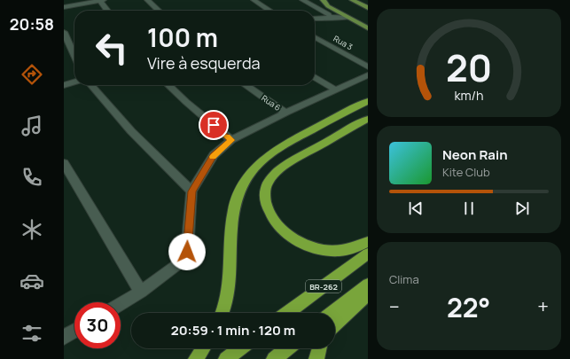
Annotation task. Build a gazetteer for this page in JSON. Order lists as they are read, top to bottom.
{
  "streets": {
    "highway": ["BR-262"],
    "street": ["Rua 3", "Rua 6"]
  },
  "page": {
    "tabs": "20:58",
    "turn": ["100 m", "Vire à esquerda"],
    "song": ["Neon Rain", "Kite Club"],
    "tile": "Clima",
    "heat": ["−", "22°", "+"],
    "limit": "30",
    "trip": "20:59 · 1 min · 120 m",
    "gauge": ["20", "km/h"]
  }
}
